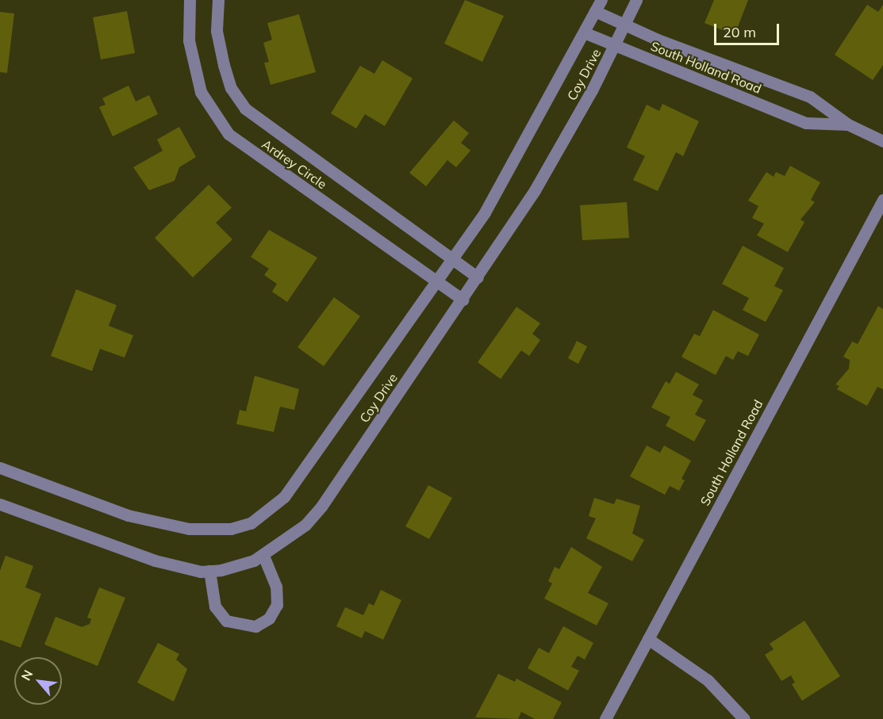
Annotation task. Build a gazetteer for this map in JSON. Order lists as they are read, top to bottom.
{
  "streets": {
    "street": ["South Holland Road", "Coy Drive", "Ardrey Circle"]
  },
  "crossings": [
    ["South Holland Road", "Coy Drive"],
    ["Coy Drive", "Ardrey Circle"]
  ],
  "scale_bar": "20 m",
  "north": "top left"
}
